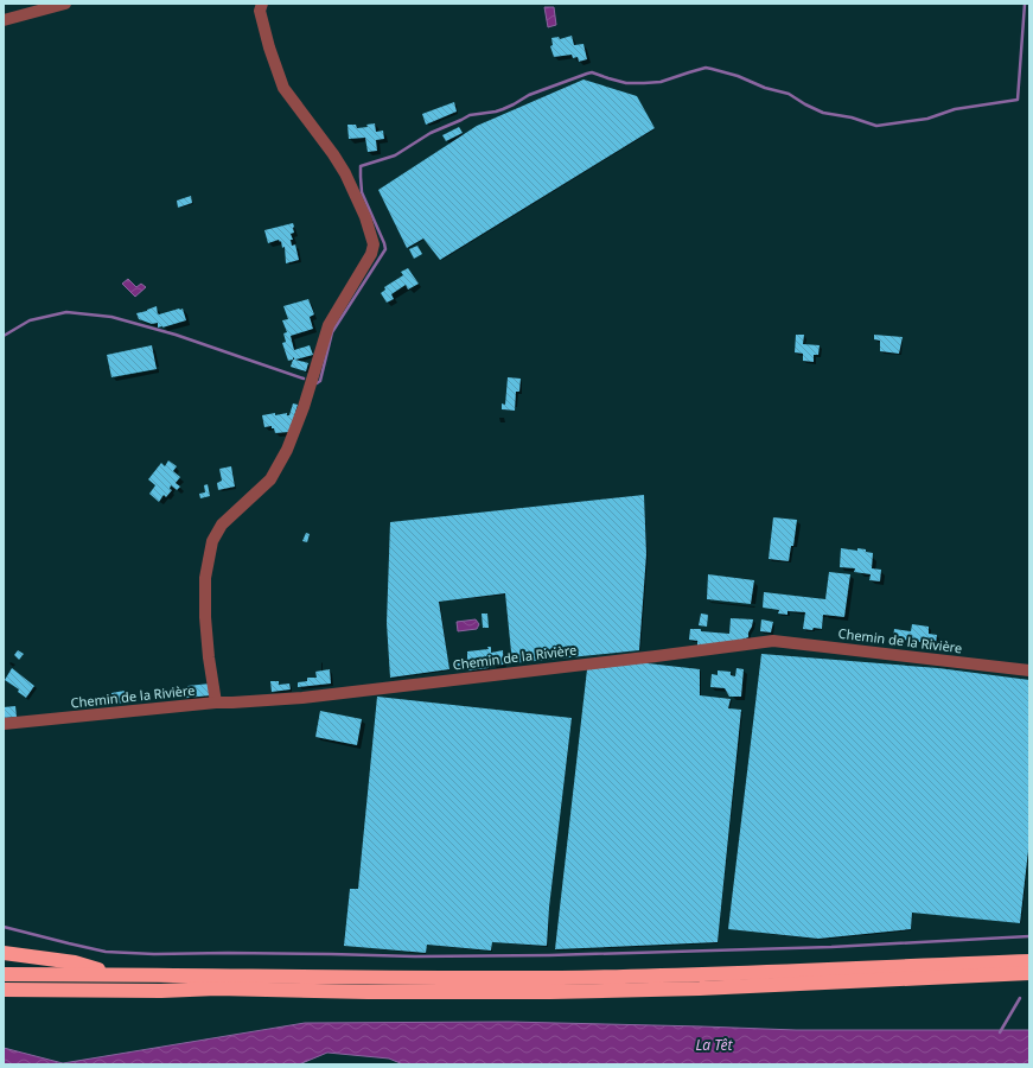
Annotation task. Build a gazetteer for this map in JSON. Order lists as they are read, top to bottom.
{
  "streets": {
    "street": ["Chemin de la Rivière"]
  },
  "water": ["La Têt"]
}
